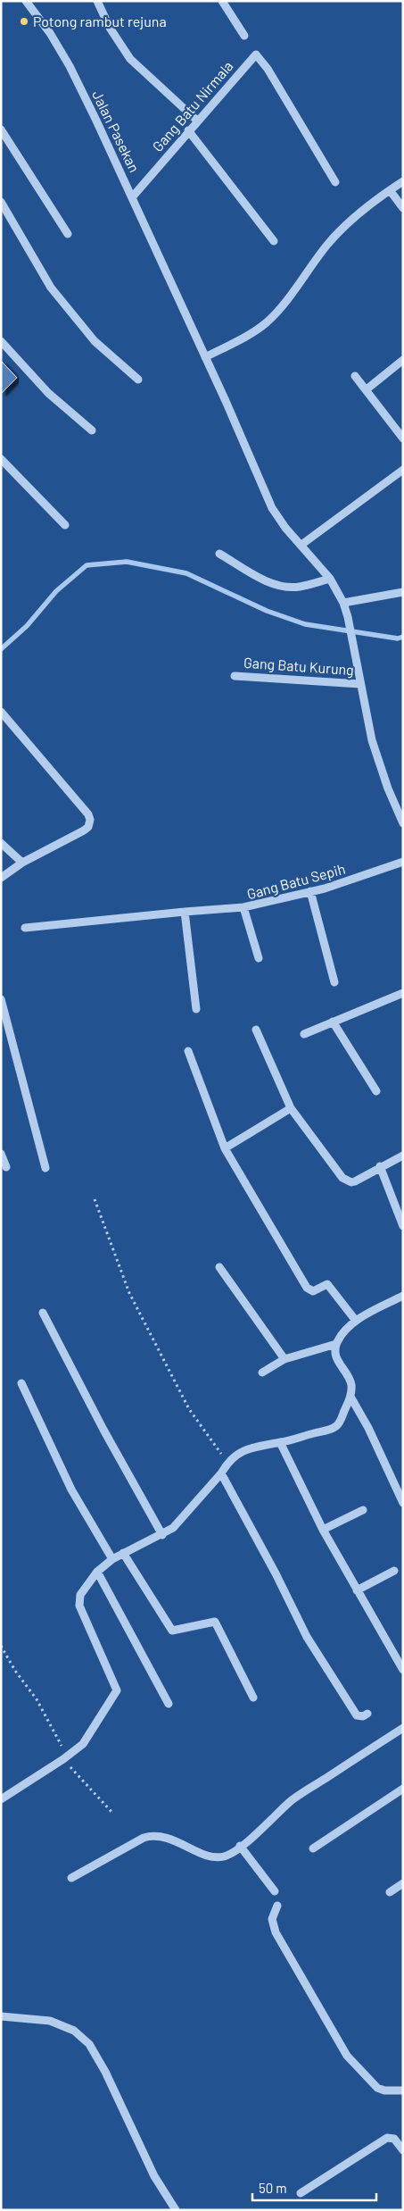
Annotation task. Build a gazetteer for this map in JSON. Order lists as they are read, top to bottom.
{
  "streets": {
    "street": [
      "Gang Batu Nirmala",
      "Jalan Pasekan",
      "Gang Batu Kurung",
      "Gang Batu Sepih"
    ]
  },
  "crossings": [
    ["Gang Batu Nirmala", "Jalan Pasekan"],
    ["Jalan Pasekan", "Gang Batu Kurung"]
  ],
  "places": ["Potong rambut rejuna"],
  "scale_bar": "50 m"
}
